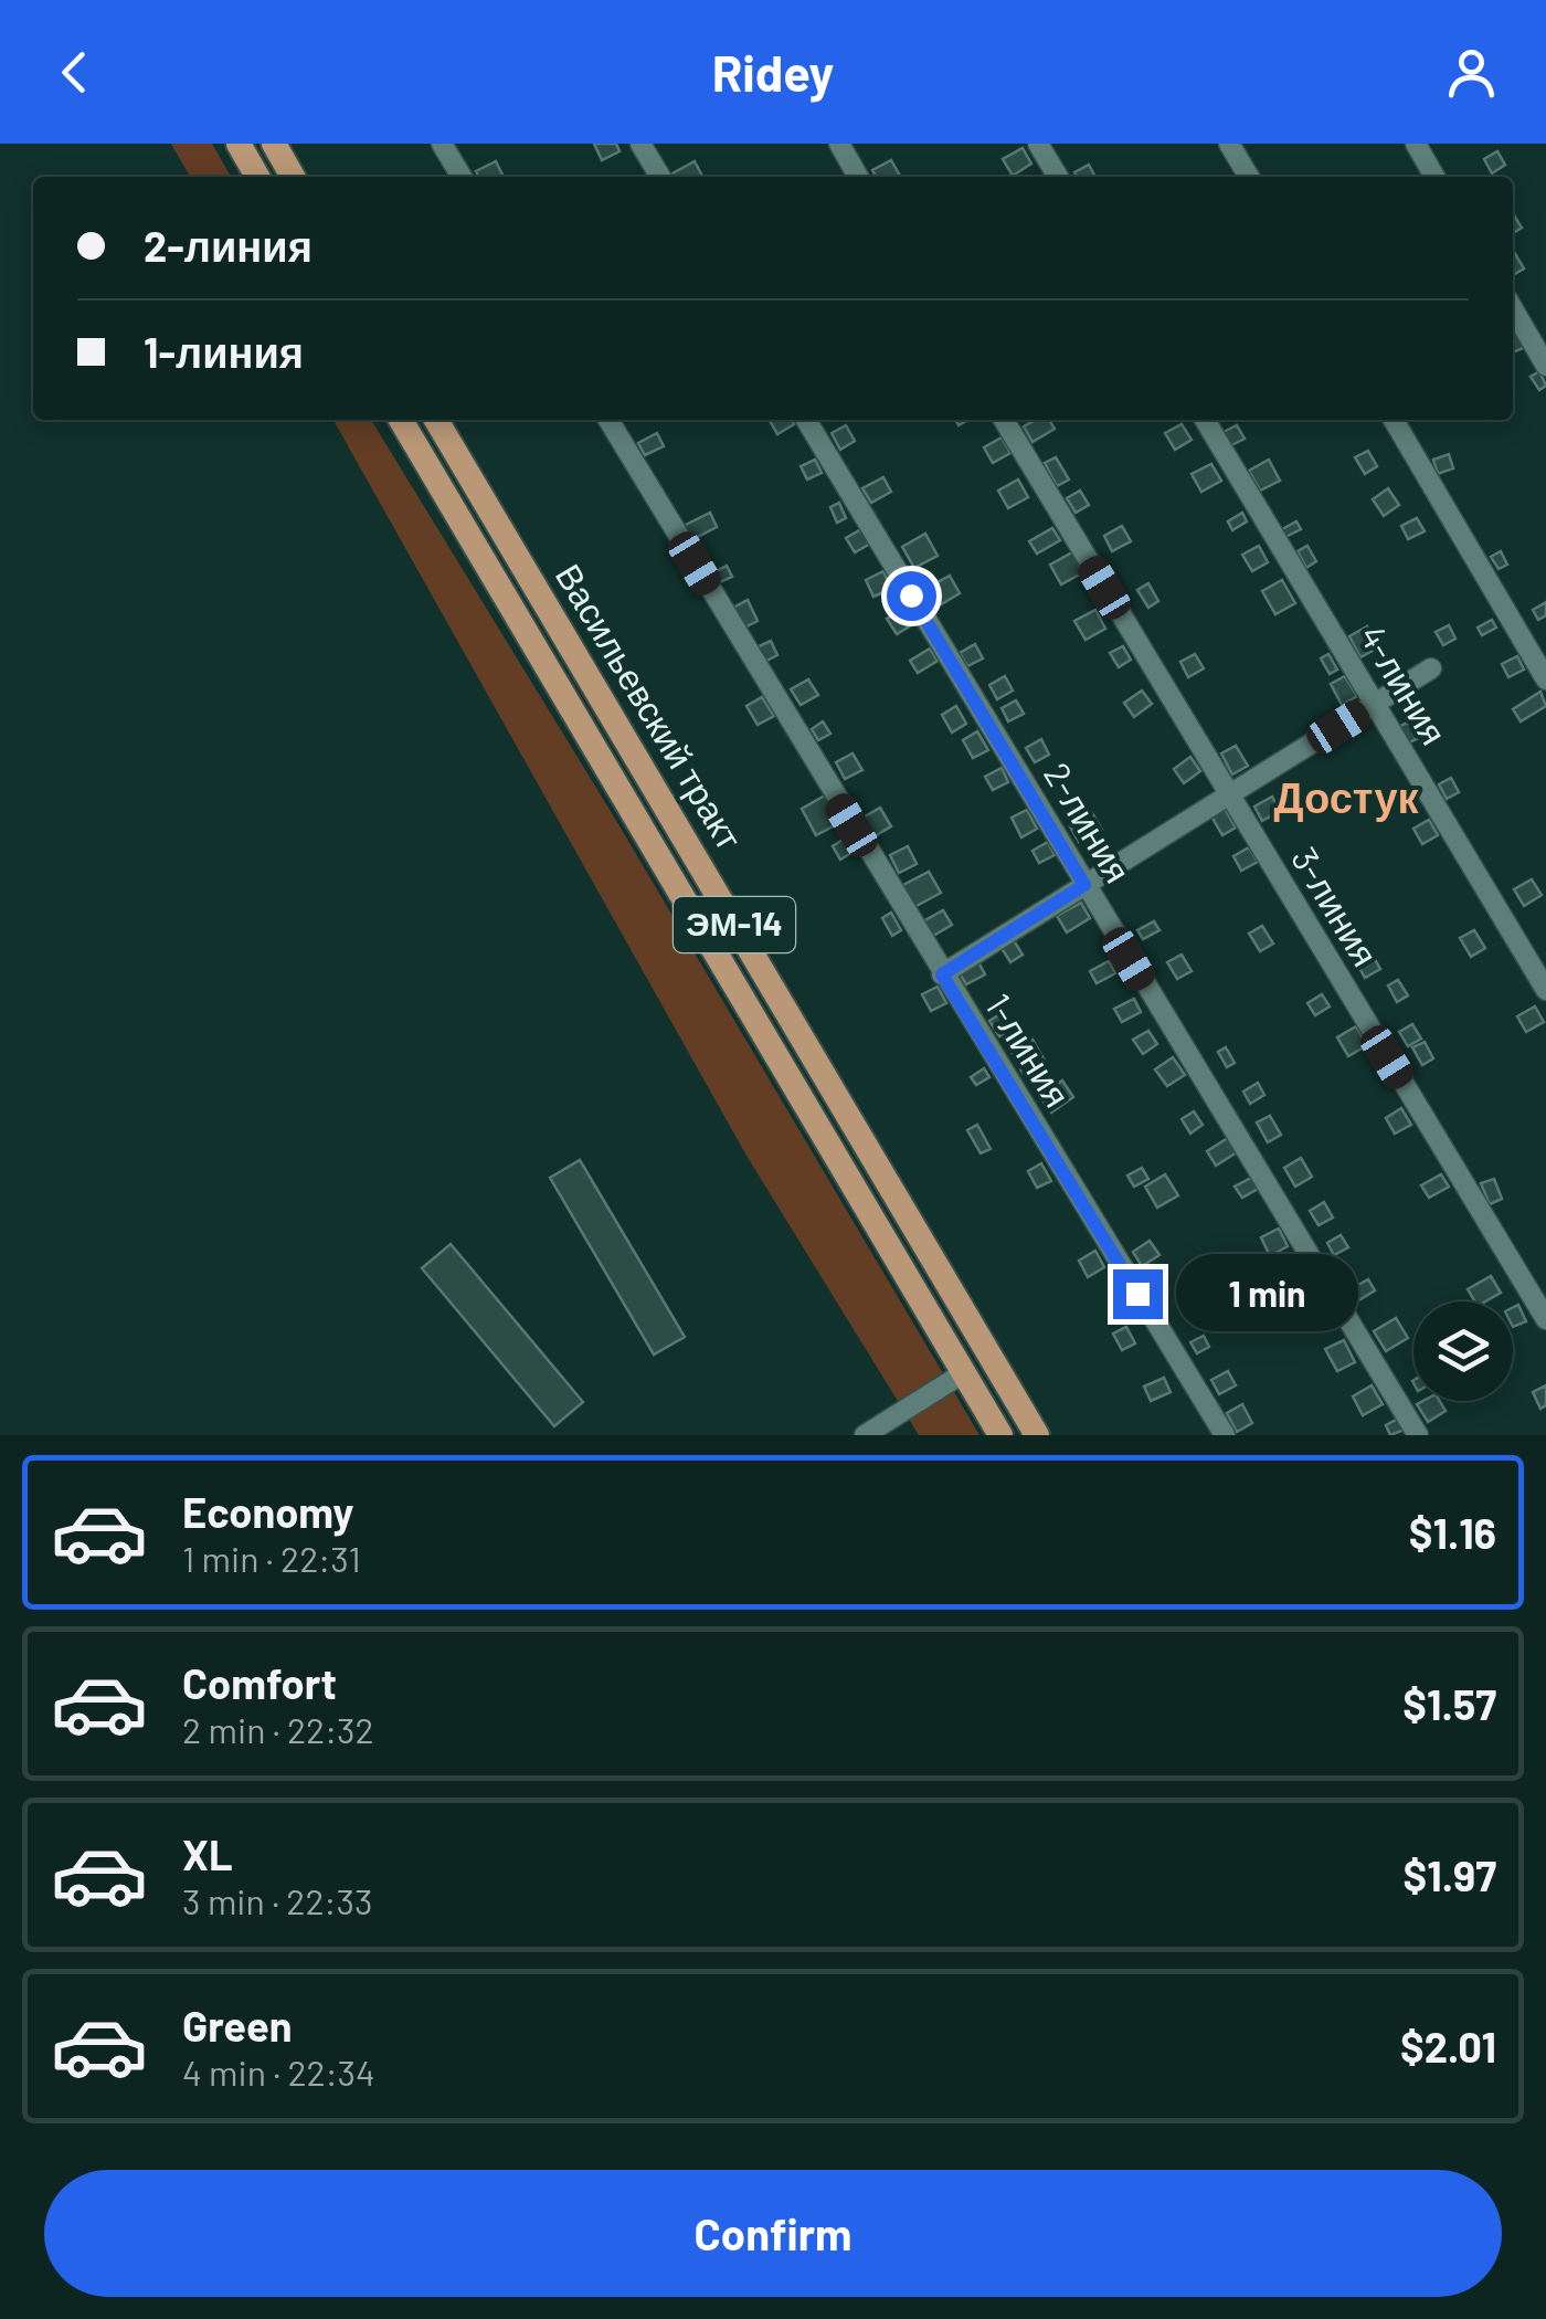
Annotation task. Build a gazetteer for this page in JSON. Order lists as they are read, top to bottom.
{
  "streets": {
    "main road": ["Васильевский тракт", "ЭМ-14"],
    "street": [
      "4-линия",
      "2-линия",
      "3-линия",
      "1-линия"
    ]
  },
  "districts": ["Достук"],
  "page": {
    "header": "Ridey",
    "banner": ["2-линия", "1-линия"],
    "bubble": "1 min",
    "list": [
      {
        "name": "Economy",
        "note": "1 min · 22:31",
        "value": "$1.16"
      },
      {
        "name": "Comfort",
        "note": "2 min · 22:32",
        "value": "$1.57"
      },
      {
        "name": "XL",
        "note": "3 min · 22:33",
        "value": "$1.97"
      },
      {
        "name": "Green",
        "note": "4 min · 22:34",
        "value": "$2.01"
      }
    ],
    "buttons": "Confirm"
  }
}
